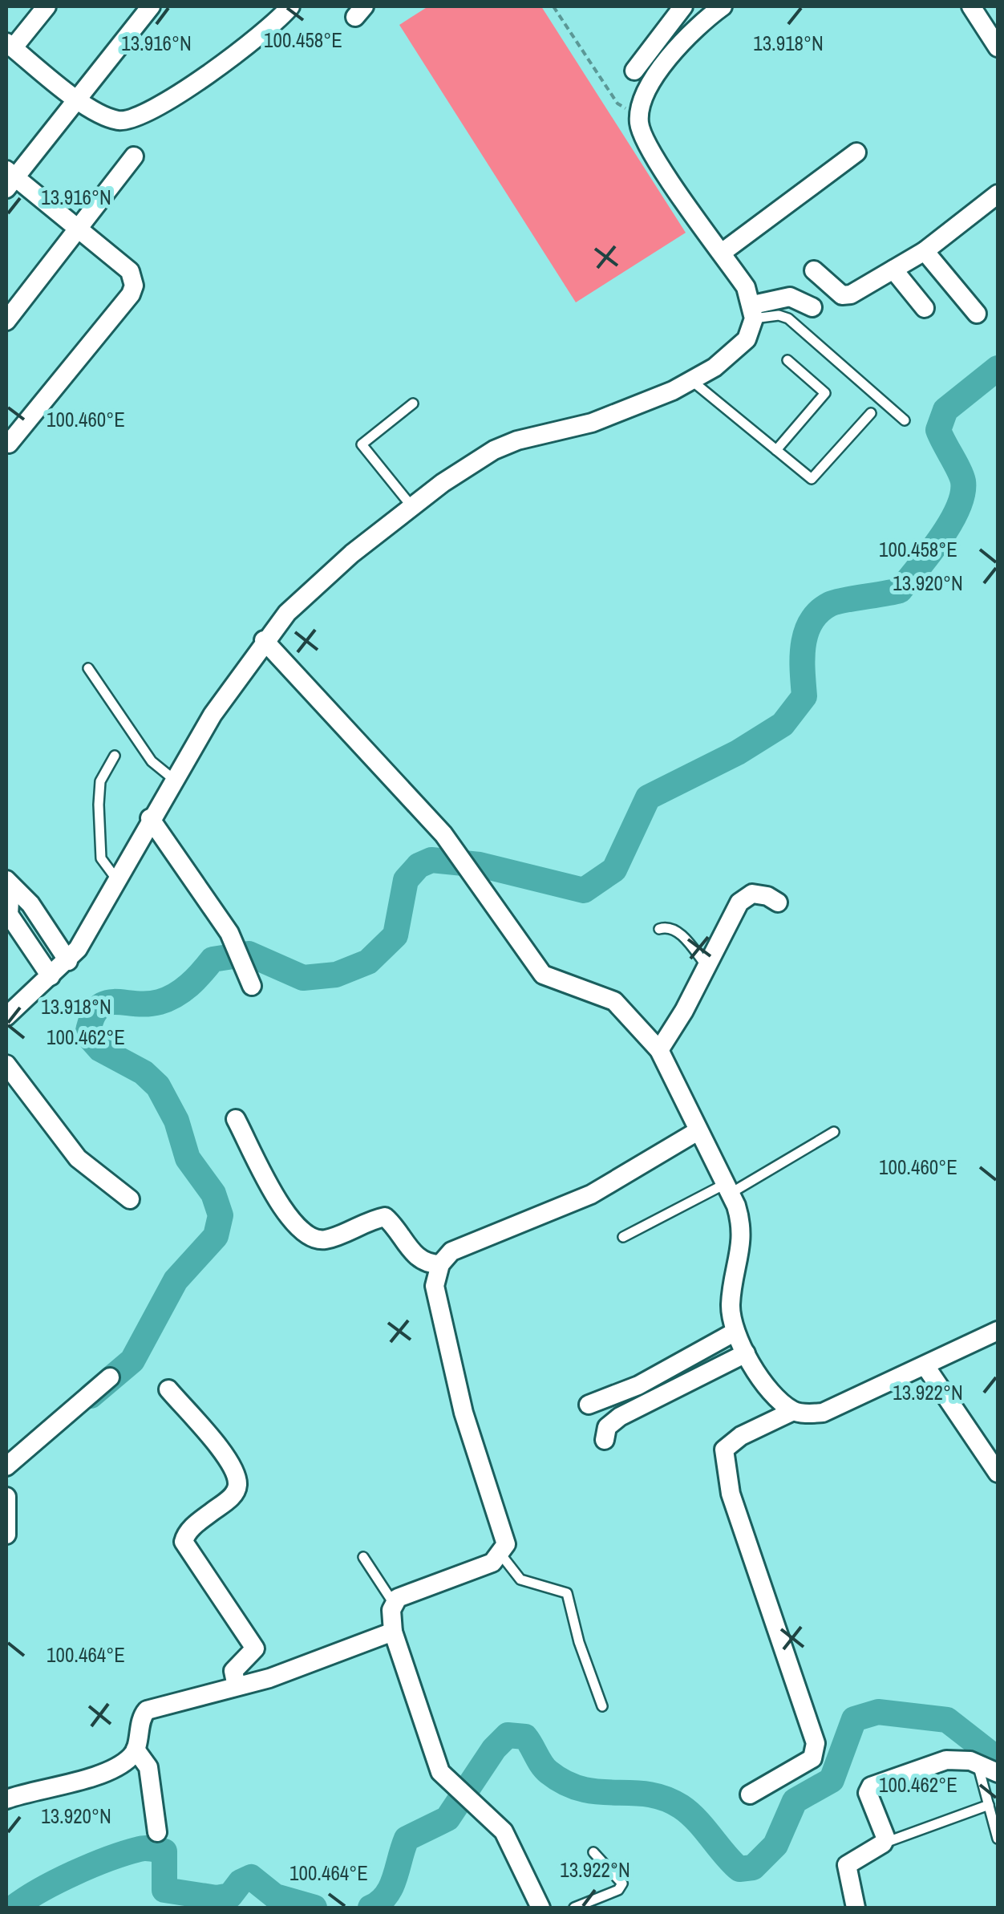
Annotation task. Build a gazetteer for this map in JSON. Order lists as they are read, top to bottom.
{
  "coordinates": [
    "100.458°E",
    "13.916°N",
    "13.918°N",
    "100.460°E",
    "13.920°N",
    "100.462°E",
    "13.922°N",
    "100.464°E"
  ]
}
